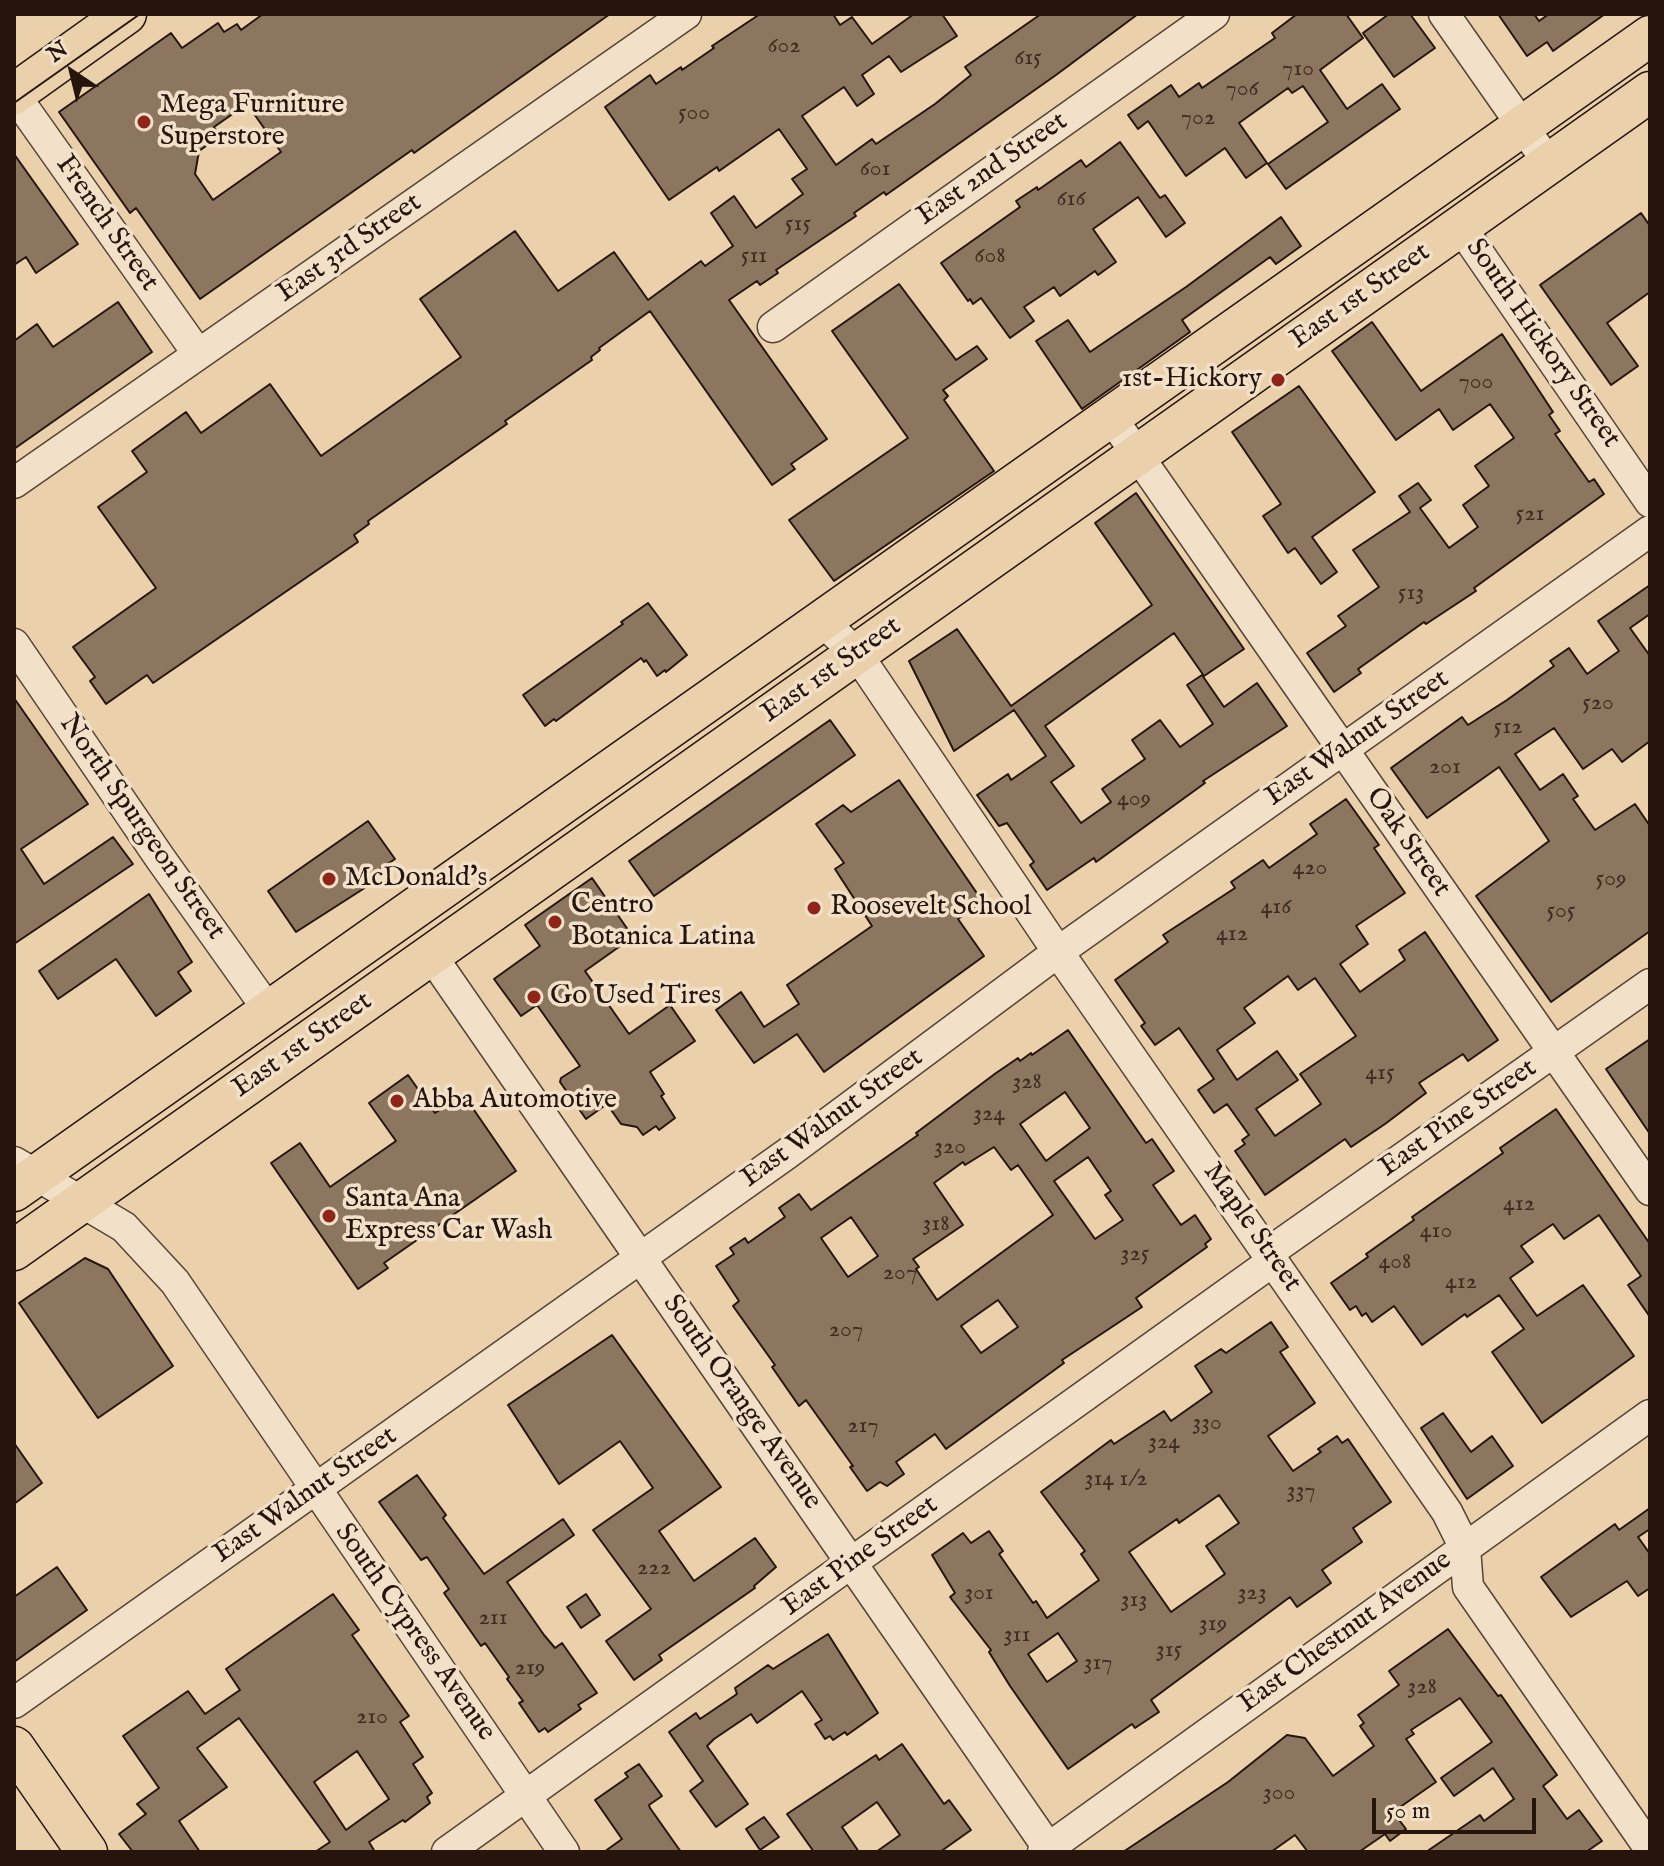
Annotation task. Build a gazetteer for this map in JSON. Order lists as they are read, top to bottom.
{
  "streets": {
    "main road": ["East 1st Street"],
    "street": [
      "East 2nd Street",
      "French Street",
      "East 3rd Street",
      "South Hickory Street",
      "East Walnut Street",
      "North Spurgeon Street",
      "Oak Street",
      "East Pine Street",
      "Maple Street",
      "South Orange Avenue",
      "South Cypress Avenue",
      "East Chestnut Avenue"
    ]
  },
  "crossings": [
    ["French Street", "East 3rd Street"],
    ["East 1st Street", "South Hickory Street"],
    ["East 1st Street", "North Spurgeon Street"],
    ["East 1st Street", "Oak Street"],
    ["East 1st Street", "Maple Street"],
    ["East 1st Street", "South Orange Avenue"],
    ["East 1st Street", "South Cypress Avenue"],
    ["East Walnut Street", "Oak Street"],
    ["East Walnut Street", "Maple Street"],
    ["East Walnut Street", "South Orange Avenue"],
    ["East Walnut Street", "South Cypress Avenue"],
    ["Oak Street", "East Pine Street"],
    ["East Pine Street", "Maple Street"],
    ["East Pine Street", "South Orange Avenue"],
    ["East Pine Street", "South Cypress Avenue"],
    ["Maple Street", "East Chestnut Avenue"],
    ["South Orange Avenue", "East Chestnut Avenue"]
  ],
  "places": [
    "Mega Furniture Superstore",
    "1st-Hickory",
    "McDonald's",
    "Roosevelt School",
    "Centro Botanica Latina",
    "Go Used Tires",
    "Abba Automotive",
    "Santa Ana Express Car Wash"
  ],
  "house_numbers": [
    "602",
    "615",
    "710",
    "706",
    "500",
    "702",
    "601",
    "616",
    "515",
    "511",
    "608",
    "700",
    "521",
    "513",
    "520",
    "512",
    "201",
    "409",
    "420",
    "509",
    "416",
    "505",
    "412",
    "415",
    "328",
    "324",
    "320",
    "412",
    "318",
    "410",
    "325",
    "408",
    "207",
    "412",
    "207",
    "330",
    "217",
    "324",
    "314 1/2",
    "337",
    "222",
    "301",
    "323",
    "313",
    "211",
    "319",
    "311",
    "315",
    "317",
    "219",
    "328",
    "210",
    "300"
  ],
  "scale_bar": "50 m",
  "north": "top left"
}
